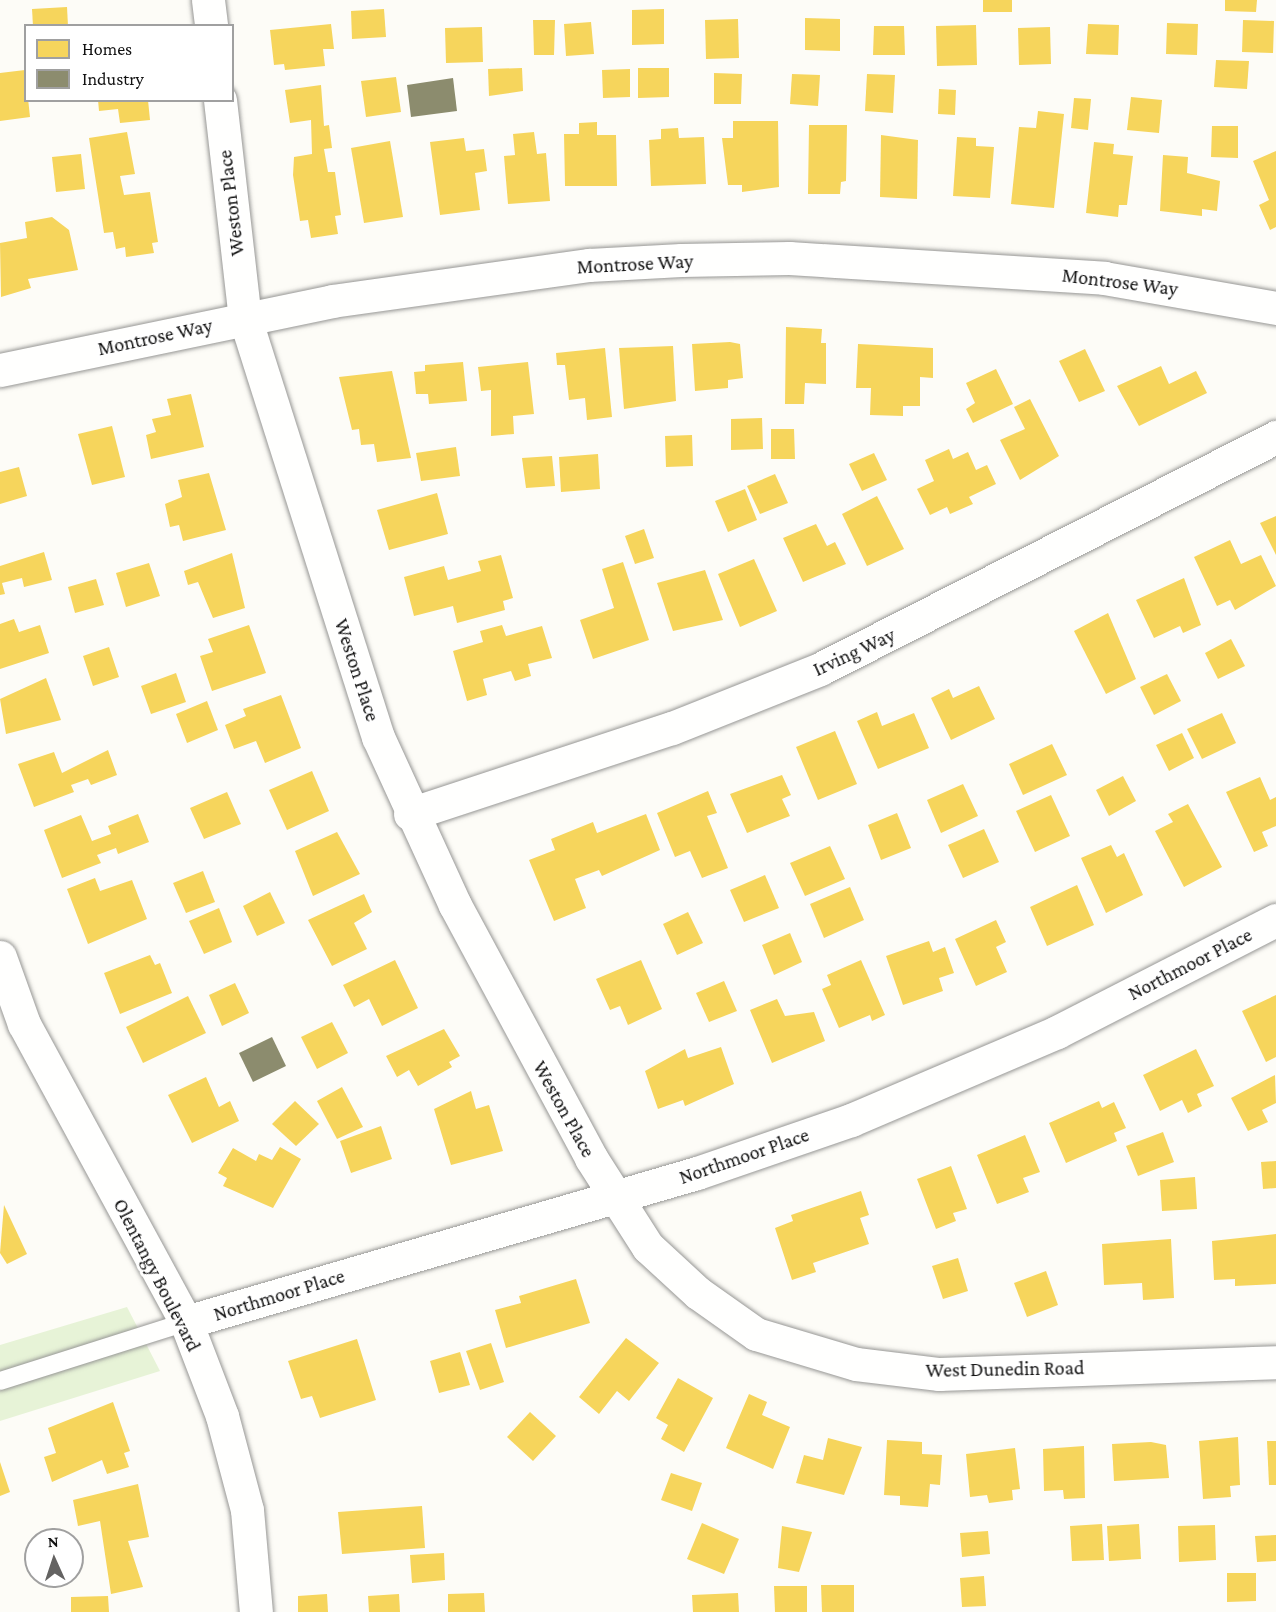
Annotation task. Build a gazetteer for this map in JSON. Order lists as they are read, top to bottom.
{
  "streets": {
    "street": [
      "Weston Place",
      "Montrose Way",
      "Irving Way",
      "Northmoor Place",
      "Olentangy Boulevard",
      "West Dunedin Road"
    ]
  },
  "crossings": [
    ["Weston Place", "Montrose Way"],
    ["Weston Place", "Irving Way"],
    ["Weston Place", "Northmoor Place"],
    ["Weston Place", "West Dunedin Road"],
    ["Northmoor Place", "Olentangy Boulevard"],
    ["Northmoor Place", "West Dunedin Road"]
  ],
  "legend": ["Homes", "Industry"],
  "north": "top"
}
